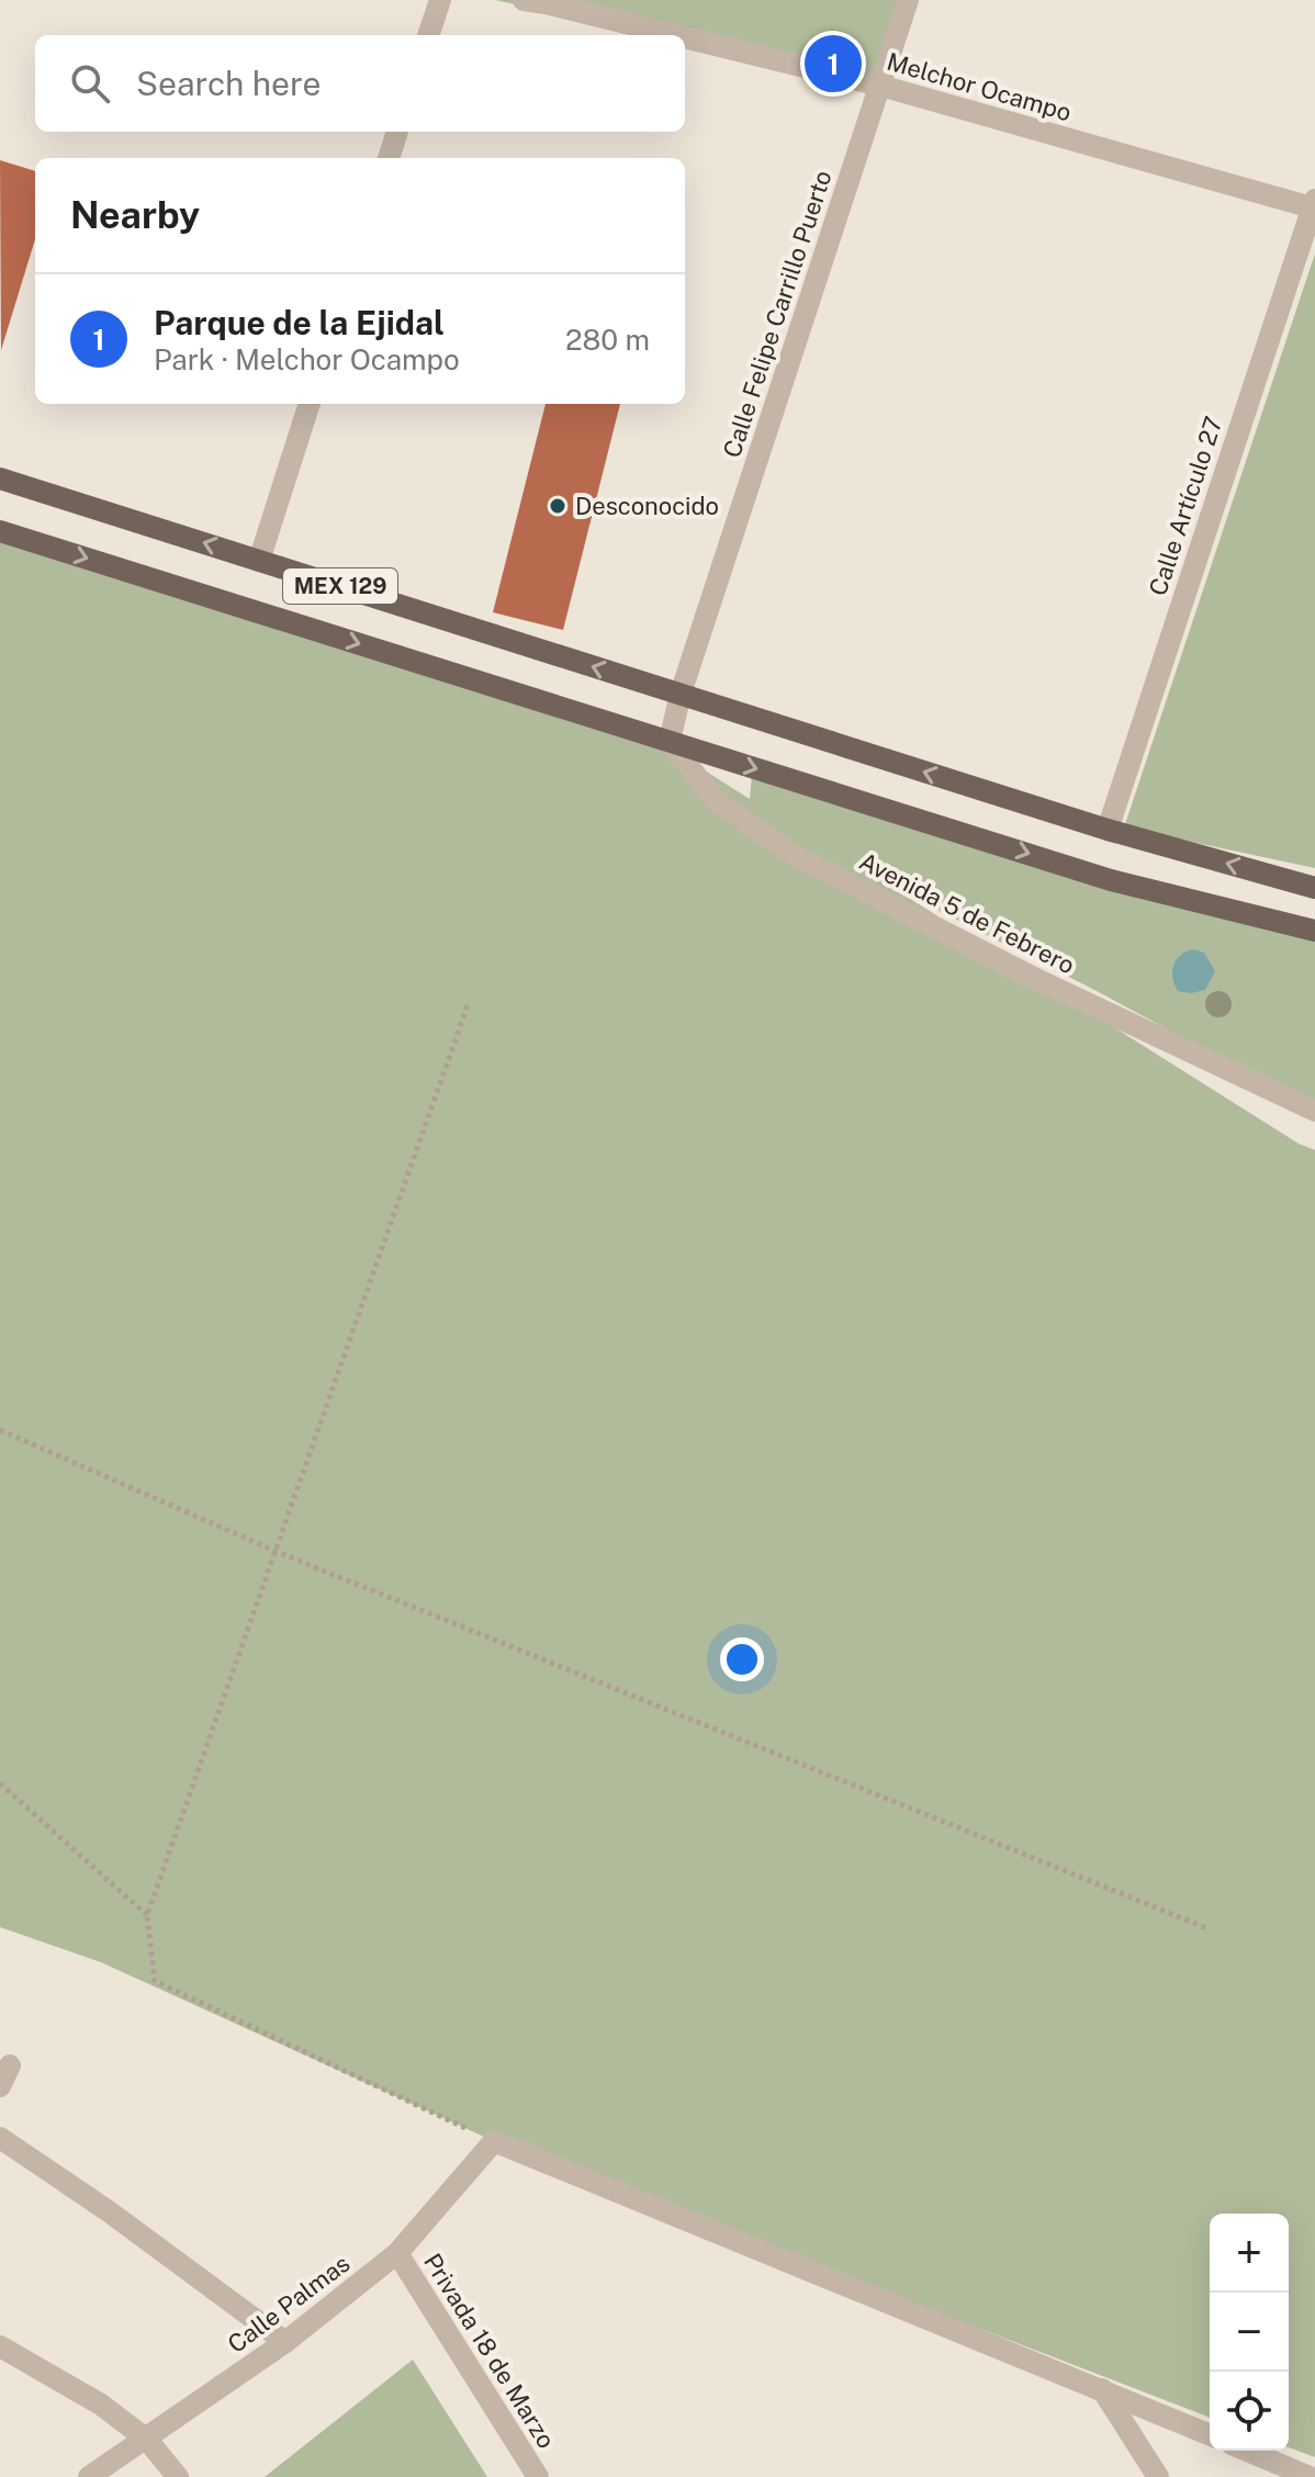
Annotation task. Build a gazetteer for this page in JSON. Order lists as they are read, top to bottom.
{
  "streets": {
    "main road": ["MEX 129"],
    "street": [
      "Melchor Ocampo",
      "Calle Felipe Carrillo Puerto",
      "Calle Artículo 27",
      "Avenida 5 de Febrero",
      "Calle Palmas",
      "Privada 18 de Marzo"
    ]
  },
  "crossings": [
    ["Melchor Ocampo", "Calle Felipe Carrillo Puerto"],
    ["Melchor Ocampo", "Calle Artículo 27"],
    ["Calle Felipe Carrillo Puerto", "MEX 129"],
    ["Calle Artículo 27", "MEX 129"],
    ["MEX 129", "Avenida 5 de Febrero"],
    ["Calle Palmas", "Privada 18 de Marzo"]
  ],
  "places": ["Desconocido"],
  "page": {
    "pins": "1",
    "search": "Search here",
    "heading": "Nearby",
    "list": [
      {
        "mark": "1",
        "name": "Parque de la Ejidal",
        "note": "Park · Melchor Ocampo",
        "value": "280 m"
      }
    ],
    "map_buttons": ["+", "−"]
  }
}
